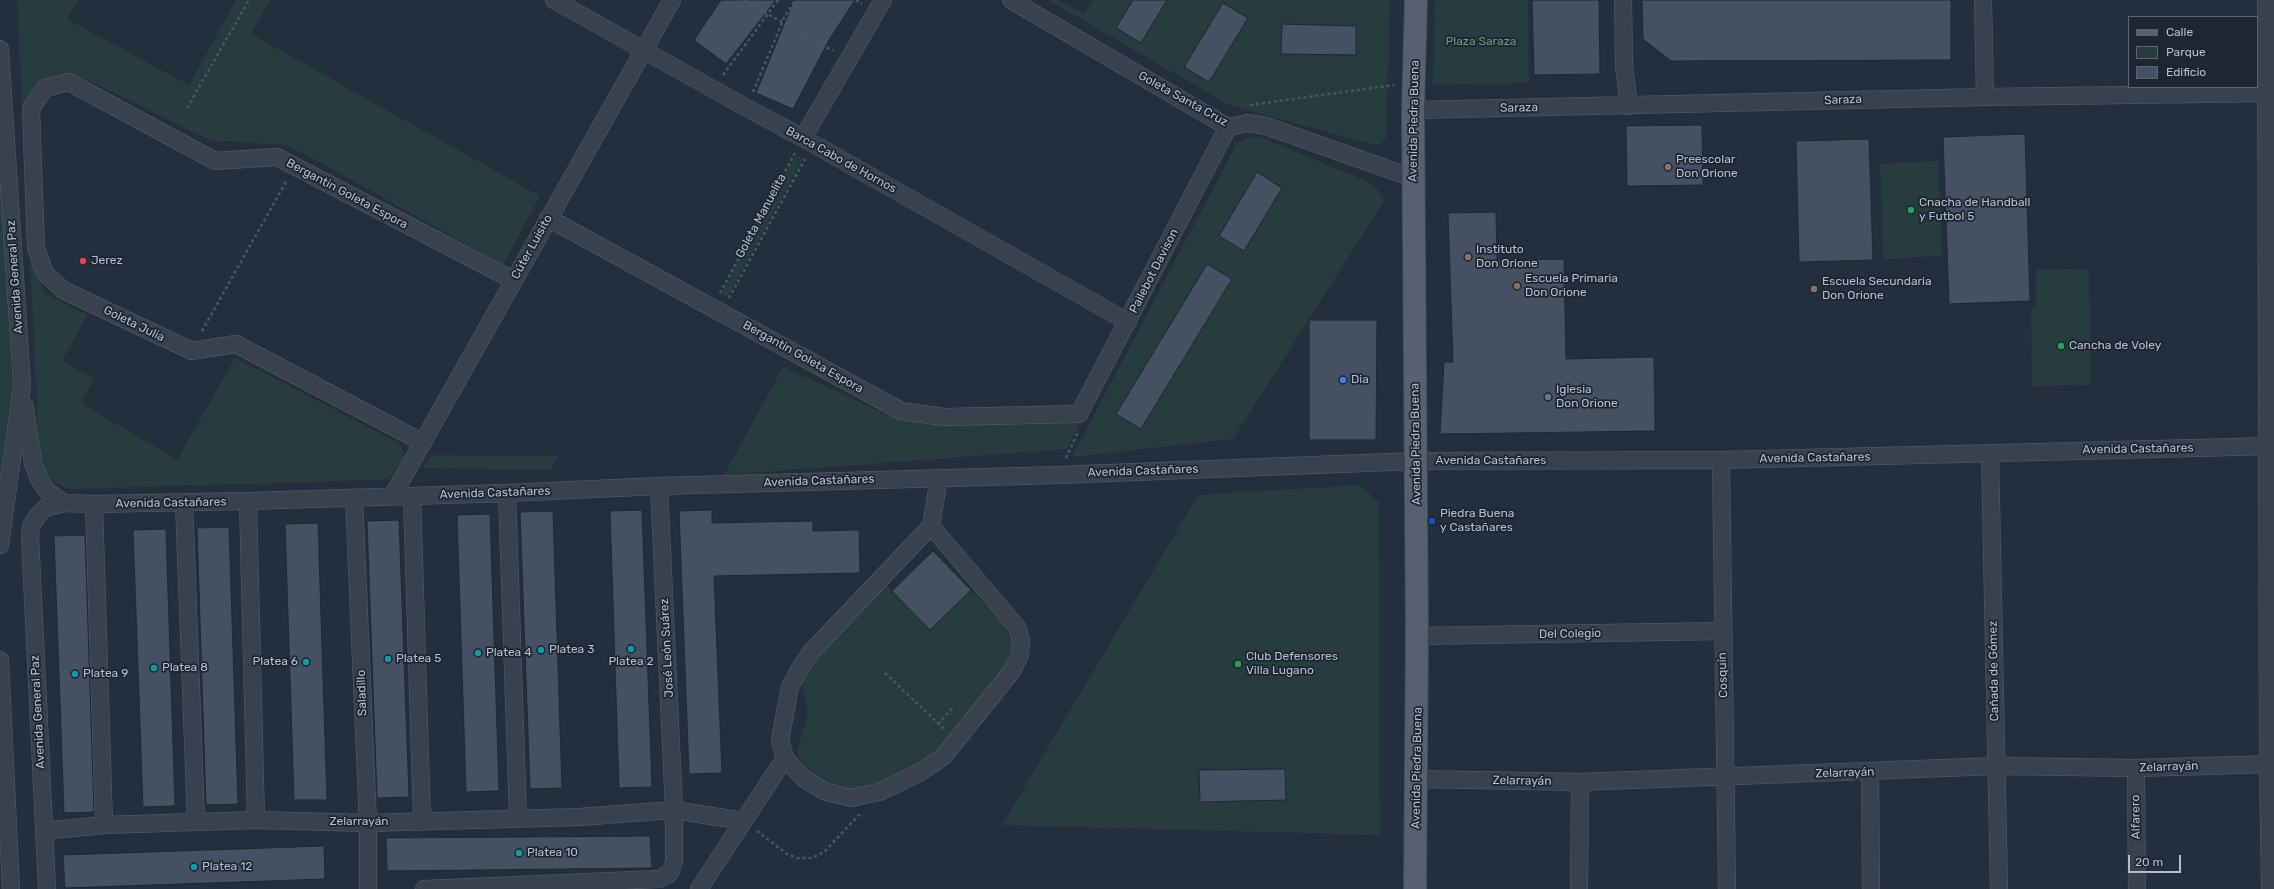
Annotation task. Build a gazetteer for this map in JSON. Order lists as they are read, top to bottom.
{
  "streets": {
    "main road": ["Avenida Piedra Buena"],
    "street": [
      "Goleta Santa Cruz",
      "Saraza",
      "Barca Cabo de Hornos",
      "Bergantin Goleta Espora",
      "Cúter Luisito",
      "Pailebot Davison",
      "Avenida General Paz",
      "Goleta Julia",
      "Avenida Castañares",
      "Del Colegio",
      "José León Suárez",
      "Cañada de Gómez",
      "Cosquín",
      "Saladillo",
      "Zelarrayán",
      "Alfarero"
    ],
    "path": ["Goleta Manuelita"]
  },
  "crossings": [
    ["Goleta Santa Cruz", "Avenida Piedra Buena"],
    ["Goleta Santa Cruz", "Pailebot Davison"],
    ["Saraza", "Avenida Piedra Buena"],
    ["Avenida Piedra Buena", "Avenida Castañares"],
    ["Avenida Piedra Buena", "Del Colegio"],
    ["Avenida Piedra Buena", "Zelarrayán"],
    ["Barca Cabo de Hornos", "Goleta Manuelita"],
    ["Barca Cabo de Hornos", "Cúter Luisito"],
    ["Barca Cabo de Hornos", "Pailebot Davison"],
    ["Bergantin Goleta Espora", "Cúter Luisito"],
    ["Bergantin Goleta Espora", "Pailebot Davison"],
    ["Bergantin Goleta Espora", "Goleta Julia"],
    ["Cúter Luisito", "Avenida Castañares"],
    ["Avenida General Paz", "Avenida Castañares"],
    ["Avenida General Paz", "Zelarrayán"],
    ["Avenida Castañares", "José León Suárez"],
    ["Avenida Castañares", "Cañada de Gómez"],
    ["Avenida Castañares", "Cosquín"],
    ["Avenida Castañares", "Saladillo"],
    ["Del Colegio", "Cosquín"],
    ["José León Suárez", "Zelarrayán"],
    ["Cañada de Gómez", "Zelarrayán"],
    ["Cosquín", "Zelarrayán"],
    ["Saladillo", "Zelarrayán"],
    ["Zelarrayán", "Alfarero"]
  ],
  "parks": ["Plaza Saraza"],
  "places": [
    "Preescolar Don Orione",
    "Cnacha de Handball y Futbol 5",
    "Instituto Don Orione",
    "Jerez",
    "Escuela Primaria Don Orione",
    "Escuela Secundaria Don Orione",
    "Cancha de Voley",
    "Dia",
    "Iglesia Don Orione",
    "Piedra Buena y Castañares",
    "Platea 2",
    "Platea 3",
    "Platea 4",
    "Platea 5",
    "Platea 6",
    "Club Defensores Villa Lugano",
    "Platea 8",
    "Platea 9",
    "Platea 10",
    "Platea 12"
  ],
  "legend": ["Calle", "Parque", "Edificio"],
  "scale_bar": "20 m"
}
